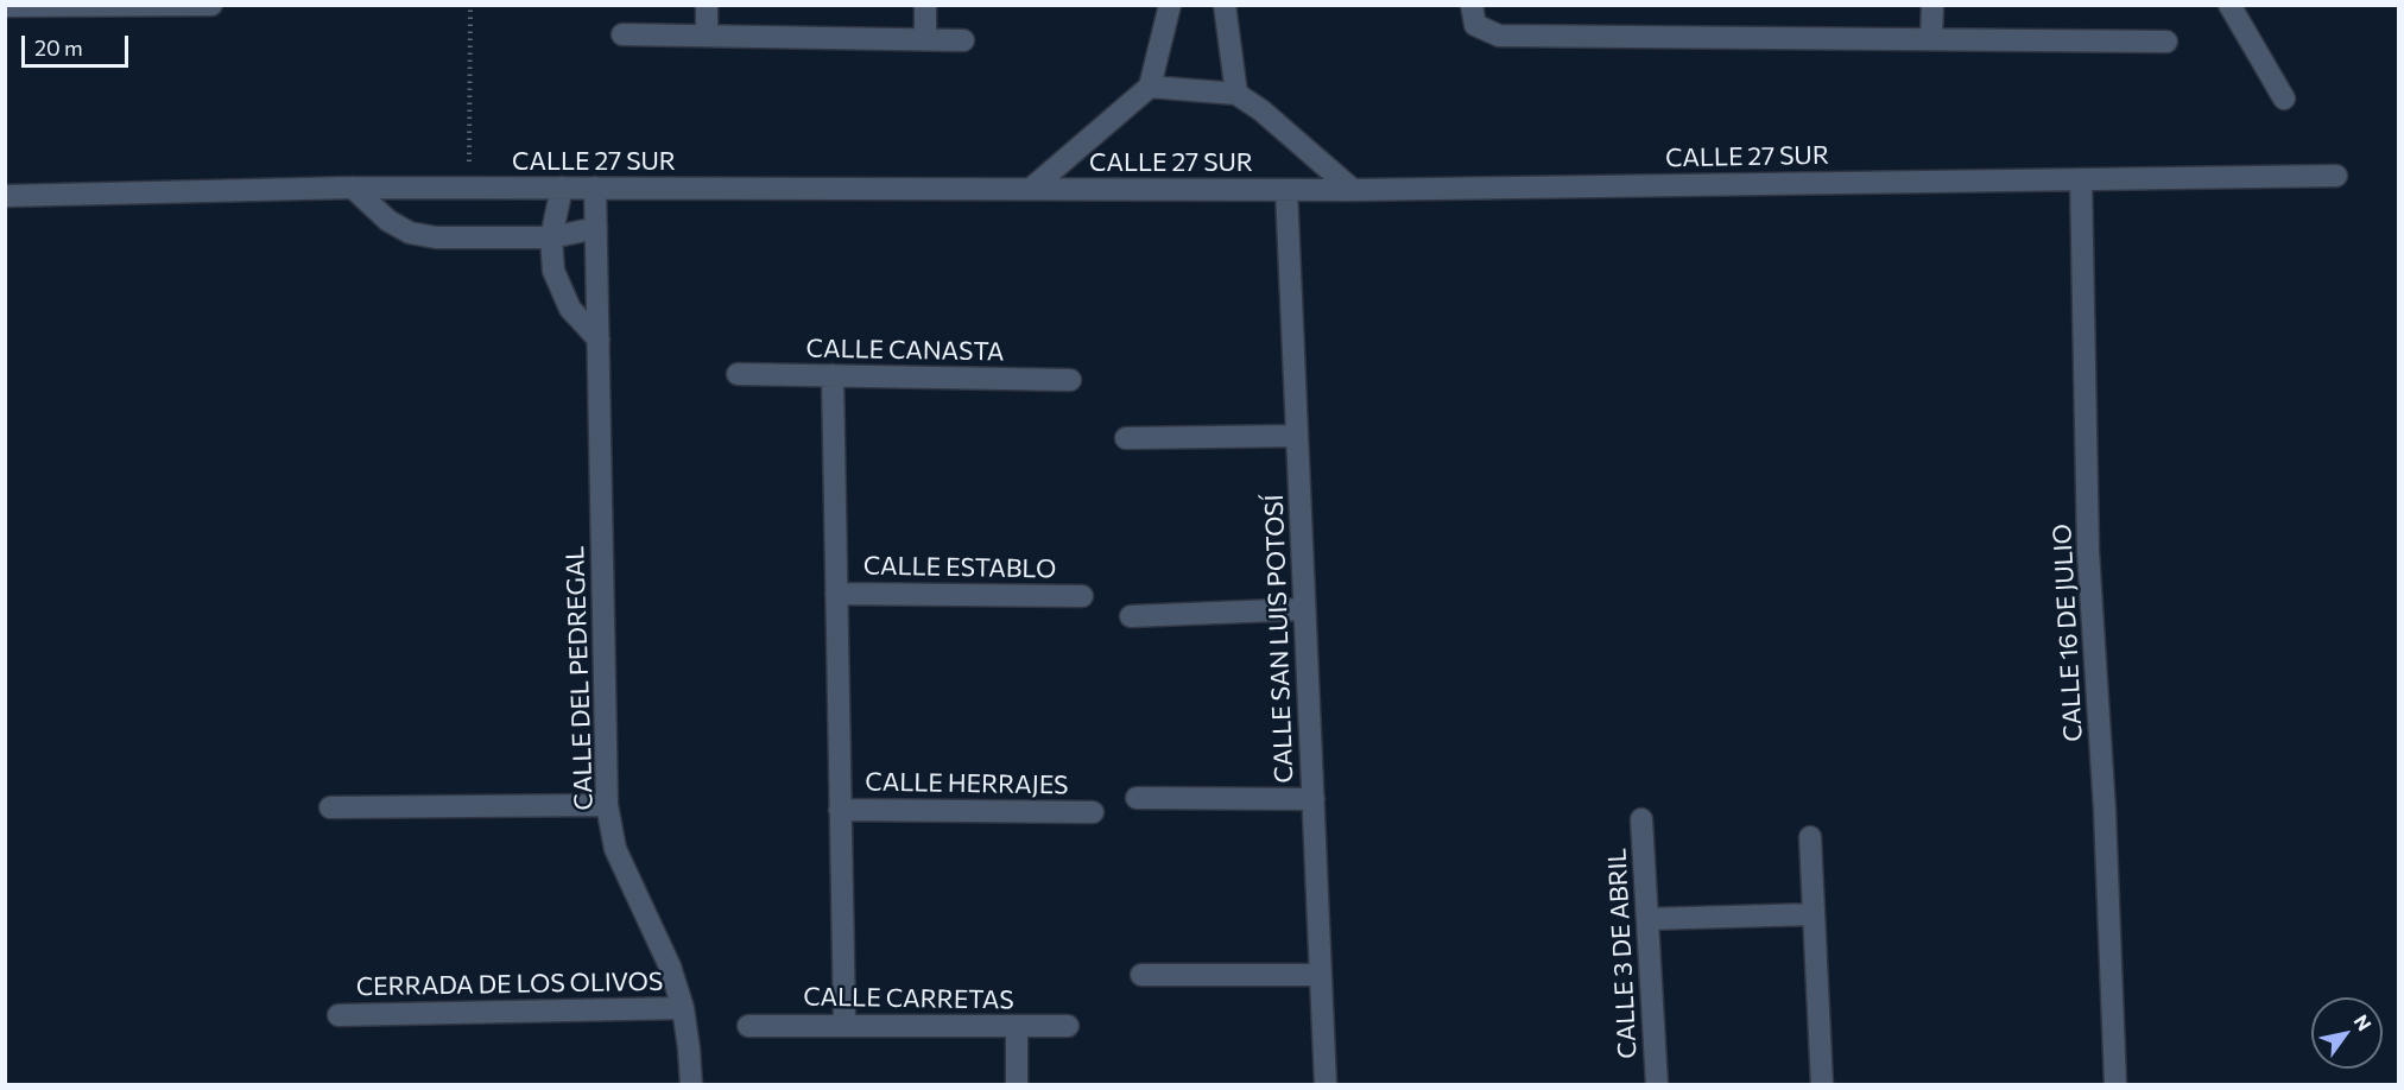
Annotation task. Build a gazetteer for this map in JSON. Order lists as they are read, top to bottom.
{
  "streets": {
    "street": [
      "CALLE 27 SUR",
      "CALLE CANASTA",
      "CALLE ESTABLO",
      "CALLE 16 DE JULIO",
      "CALLE SAN LUIS POTOSÍ",
      "CALLE DEL PEDREGAL",
      "CALLE HERRAJES",
      "CALLE 3 DE ABRIL",
      "CERRADA DE LOS OLIVOS",
      "CALLE CARRETAS"
    ]
  },
  "crossings": [
    ["CALLE 27 SUR", "CALLE 16 DE JULIO"],
    ["CALLE 27 SUR", "CALLE SAN LUIS POTOSÍ"],
    ["CALLE 27 SUR", "CALLE DEL PEDREGAL"],
    ["CALLE DEL PEDREGAL", "CERRADA DE LOS OLIVOS"]
  ],
  "scale_bar": "20 m",
  "north": "top right"
}
